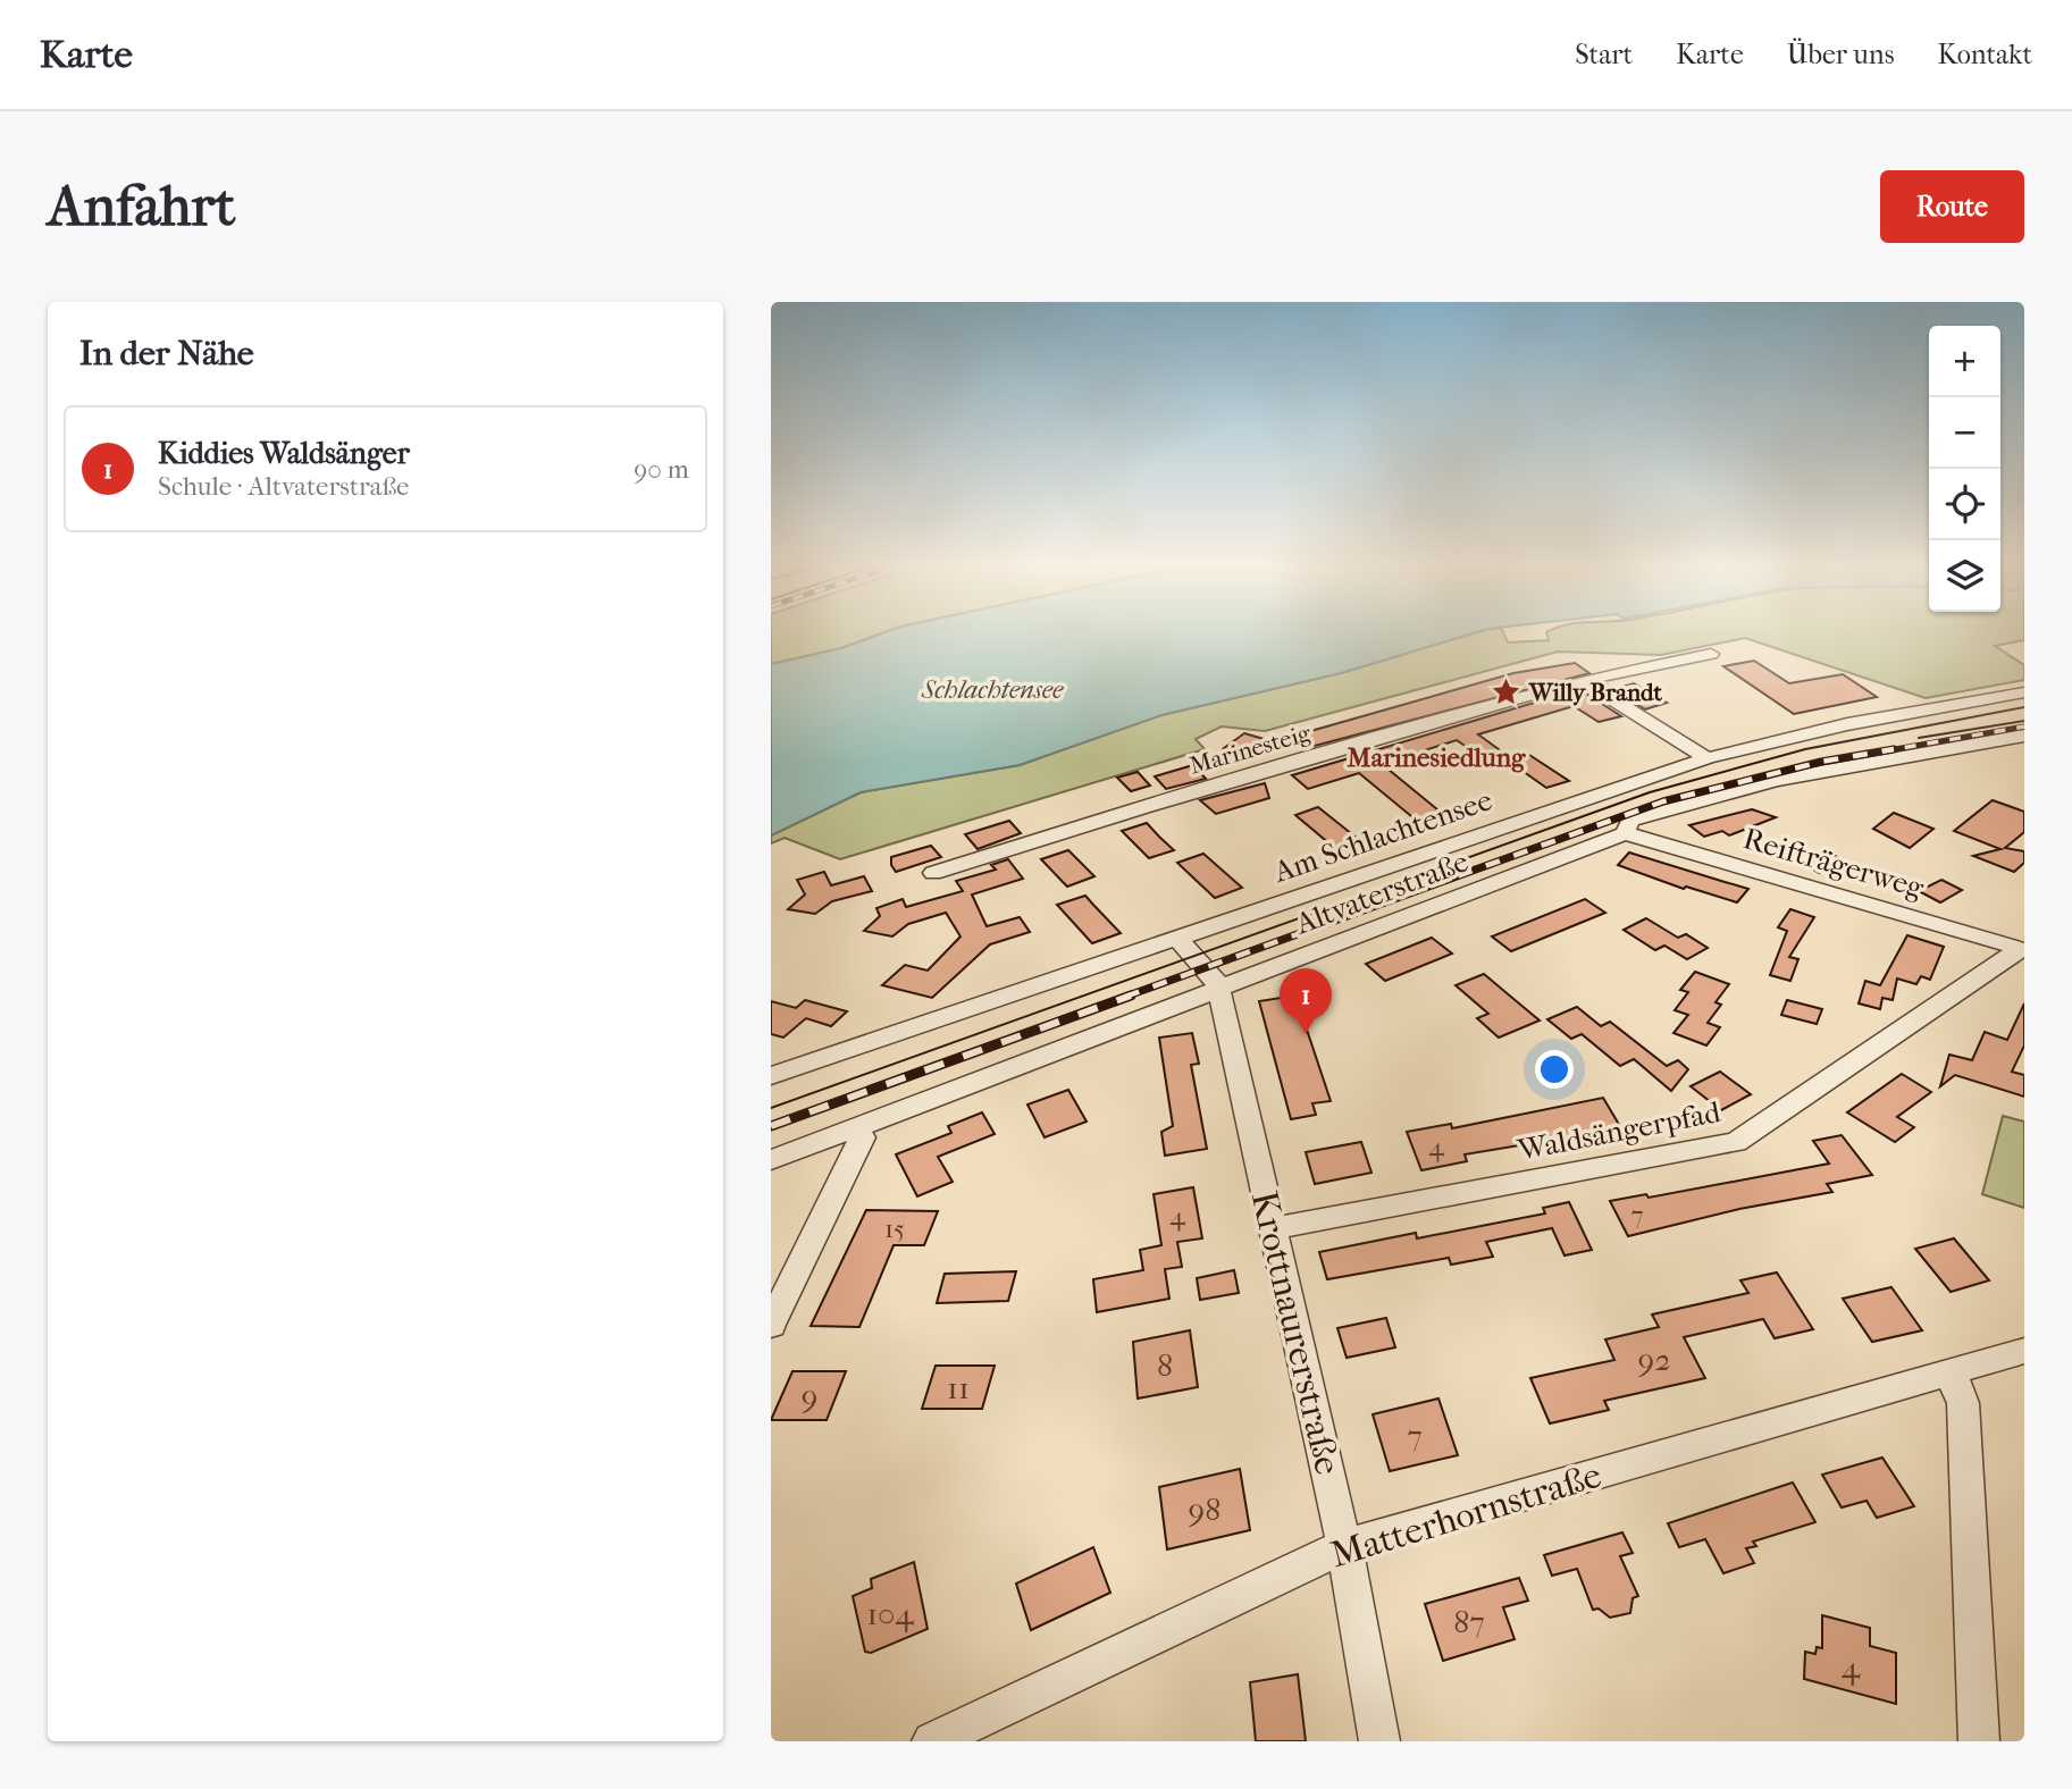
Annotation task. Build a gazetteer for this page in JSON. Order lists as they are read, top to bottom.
{
  "streets": {
    "street": [
      "Marinesteig",
      "Am Schlachtensee",
      "Reifträgerweg",
      "Altvaterstraße",
      "Waldsängerpfad",
      "Krottnaurerstraße",
      "Matterhornstraße"
    ]
  },
  "crossings": [
    ["Am Schlachtensee", "Krottnaurerstraße"],
    ["Reifträgerweg", "Altvaterstraße"],
    ["Reifträgerweg", "Waldsängerpfad"],
    ["Altvaterstraße", "Krottnaurerstraße"],
    ["Waldsängerpfad", "Krottnaurerstraße"],
    ["Krottnaurerstraße", "Matterhornstraße"]
  ],
  "districts": ["Marinesiedlung"],
  "water": ["Schlachtensee"],
  "places": {
    "place": ["Willy Brandt"]
  },
  "house_numbers": [
    "4",
    "7",
    "4",
    "15",
    "92",
    "8",
    "11",
    "9",
    "7",
    "98",
    "104",
    "87",
    "4"
  ],
  "page": {
    "header": "Karte",
    "nav": [
      "Start",
      "Karte",
      "Über uns",
      "Kontakt"
    ],
    "buttons": "Route",
    "title": "Anfahrt",
    "heading": "In der Nähe",
    "map_buttons": ["+", "−"],
    "list": [
      {
        "mark": "1",
        "name": "Kiddies Waldsänger",
        "note": "Schule · Altvaterstraße",
        "value": "90 m"
      }
    ],
    "pins": "1"
  }
}
